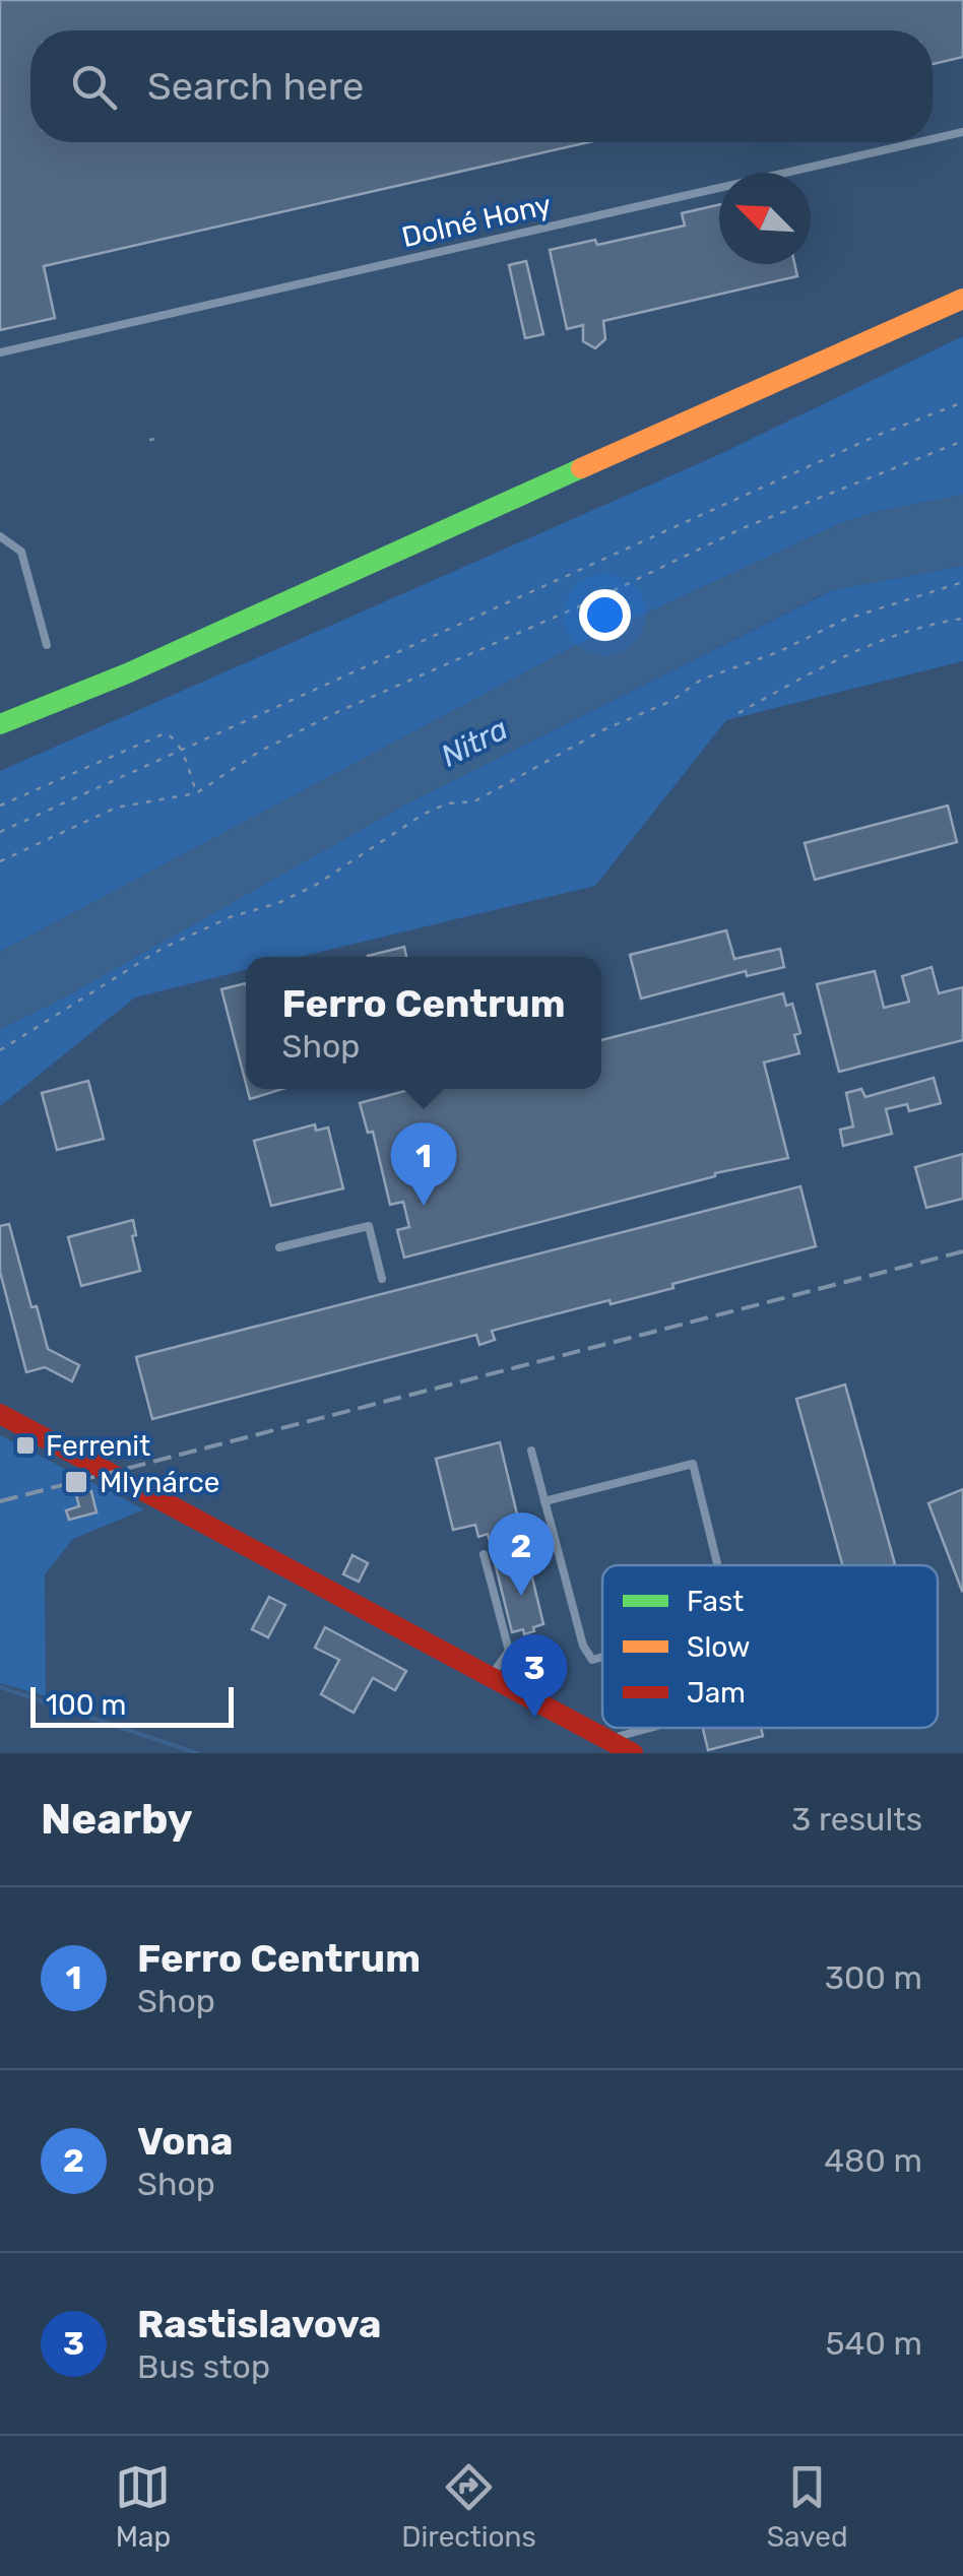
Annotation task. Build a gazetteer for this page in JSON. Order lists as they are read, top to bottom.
{
  "streets": {
    "lane": ["Dolné Hony"]
  },
  "water": ["Nitra"],
  "places": {
    "transit": ["Ferrenit", "Mlynárce"]
  },
  "legend": ["Fast", "Slow", "Jam"],
  "scale_bar": "100 m",
  "north": "top left",
  "page": {
    "search": "Search here",
    "popup": ["Ferro Centrum", "Shop"],
    "pins": ["1", "2", "3"],
    "scale": "100 m",
    "heading": ["Nearby", "3 results"],
    "list": [
      {
        "mark": "1",
        "name": "Ferro Centrum",
        "note": "Shop",
        "value": "300 m"
      },
      {
        "mark": "2",
        "name": "Vona",
        "note": "Shop",
        "value": "480 m"
      },
      {
        "mark": "3",
        "name": "Rastislavova",
        "note": "Bus stop",
        "value": "540 m"
      }
    ],
    "nav": ["Map", "Directions", "Saved"]
  }
}
